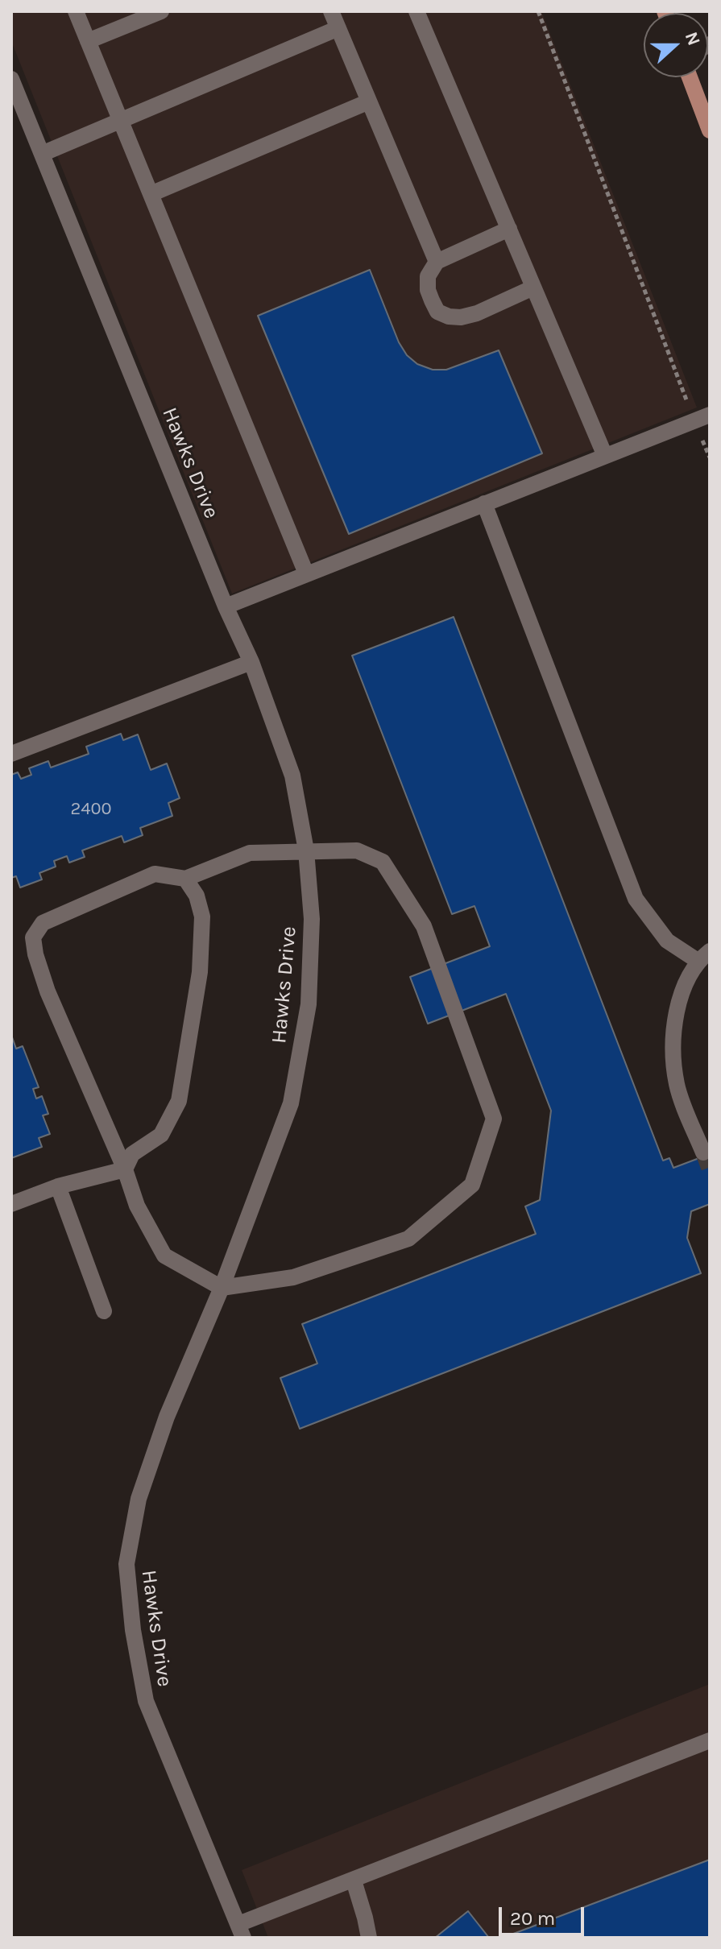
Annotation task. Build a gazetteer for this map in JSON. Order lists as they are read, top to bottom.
{
  "streets": {
    "street": ["Hawks Drive"]
  },
  "house_numbers": ["2400"],
  "scale_bar": "20 m",
  "north": "right"
}
